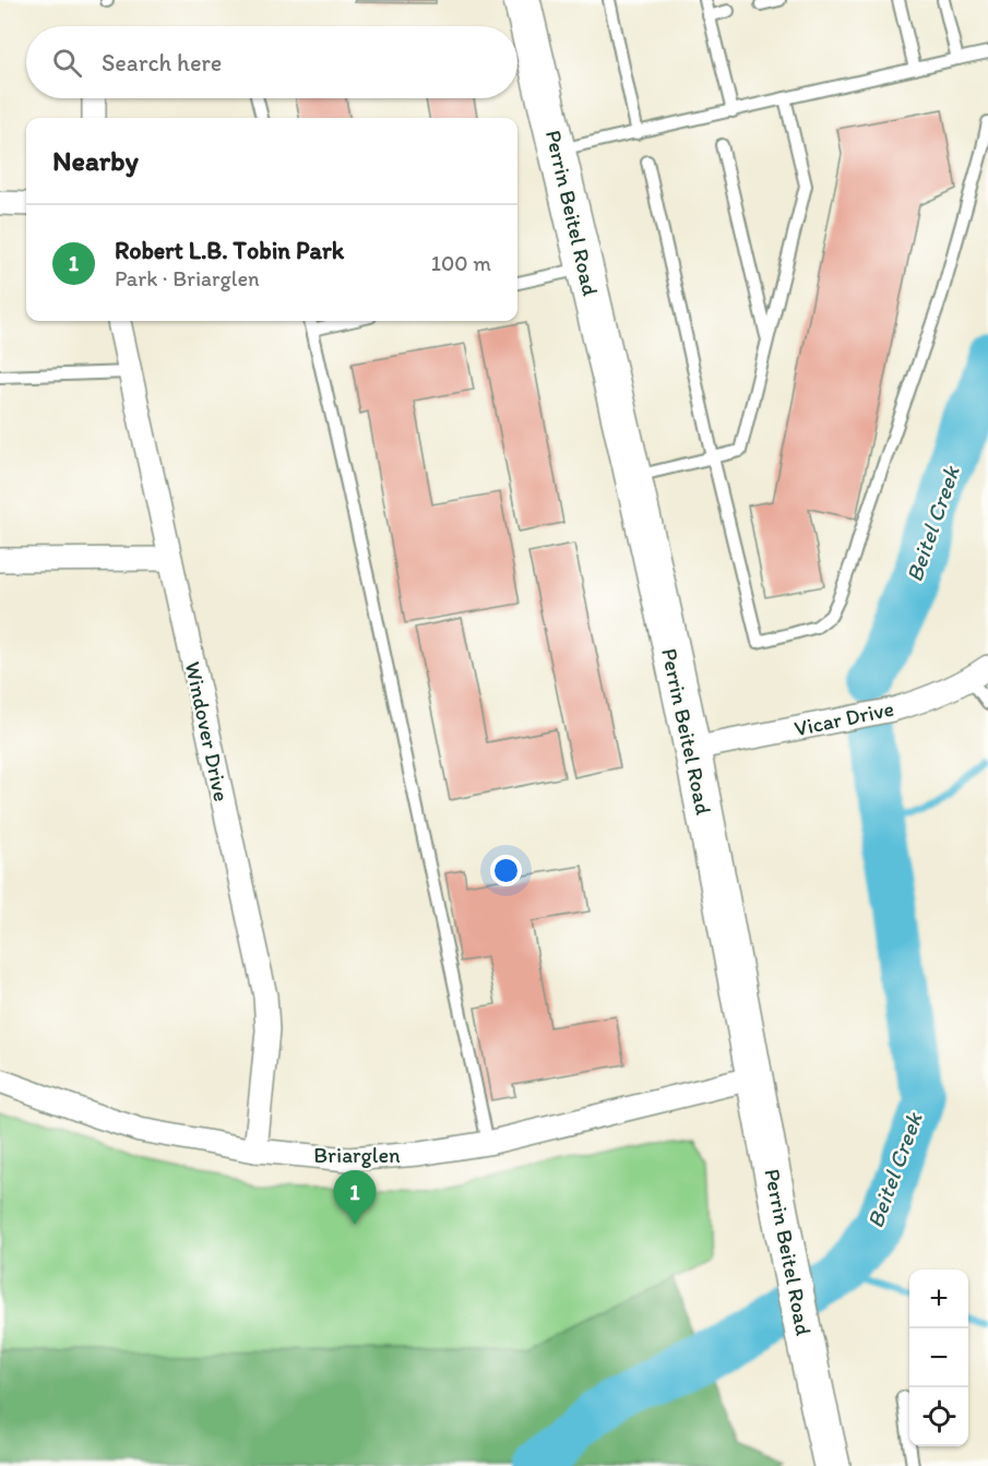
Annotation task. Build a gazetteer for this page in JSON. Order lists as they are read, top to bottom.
{
  "streets": {
    "main road": ["Perrin Beitel Road"],
    "street": ["Vicar Drive", "Windover Drive", "Briarglen"]
  },
  "crossings": [
    ["Perrin Beitel Road", "Vicar Drive"],
    ["Perrin Beitel Road", "Briarglen"],
    ["Windover Drive", "Briarglen"]
  ],
  "water": ["Beitel Creek"],
  "page": {
    "search": "Search here",
    "heading": "Nearby",
    "list": [
      {
        "mark": "1",
        "name": "Robert L.B. Tobin Park",
        "note": "Park · Briarglen",
        "value": "100 m"
      }
    ],
    "pins": "1",
    "map_buttons": ["+", "−"]
  }
}
